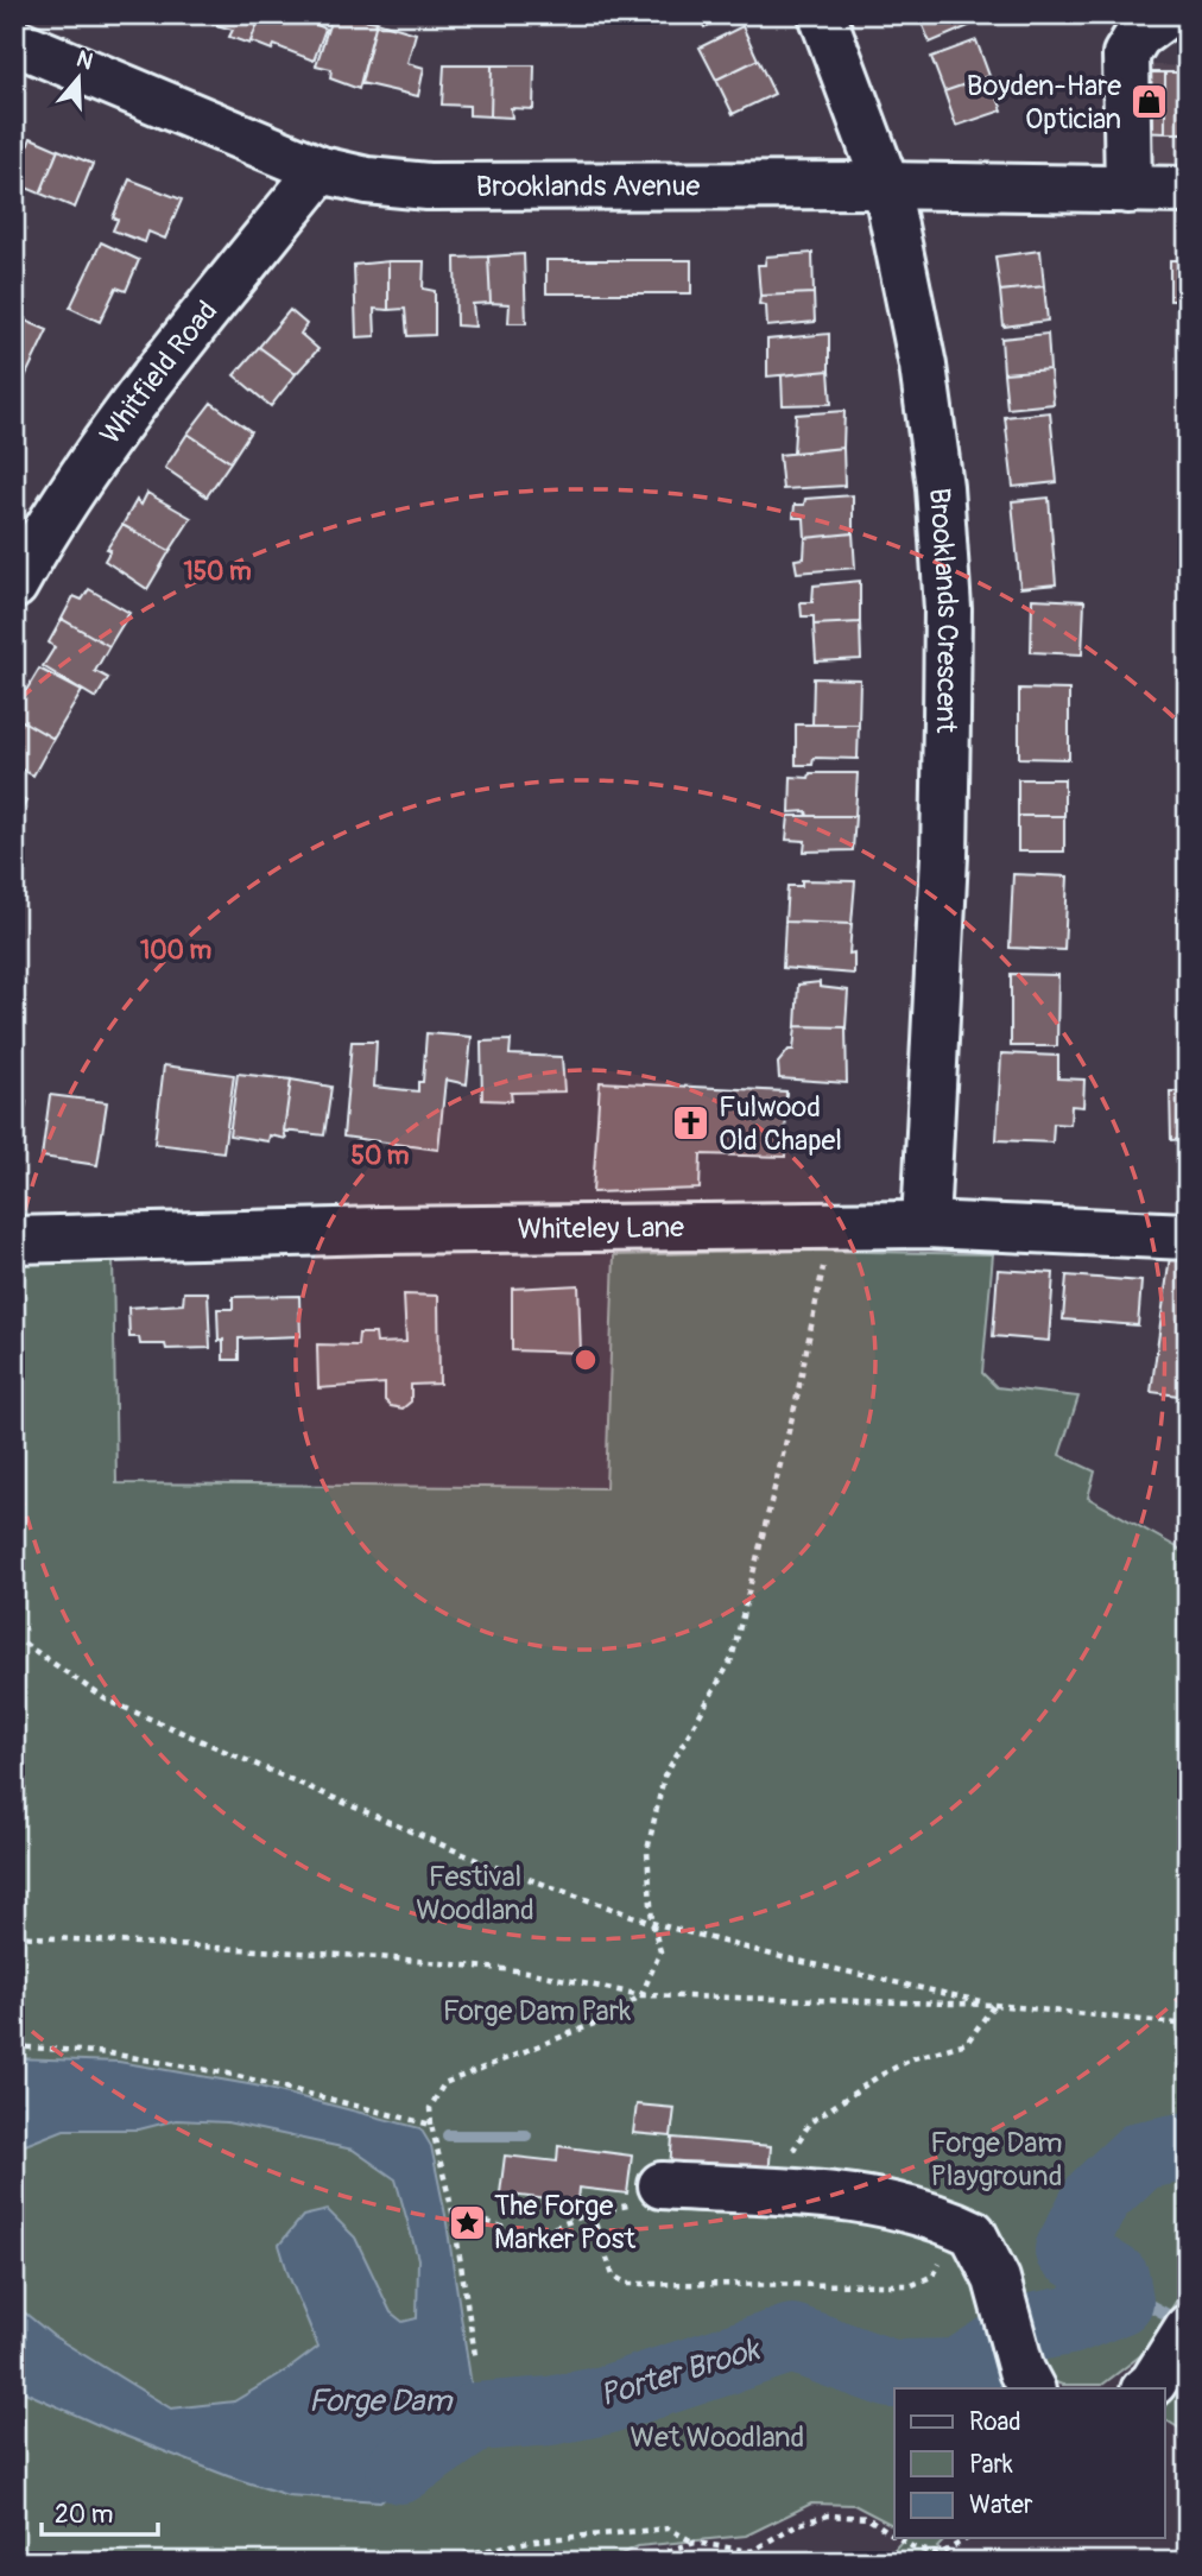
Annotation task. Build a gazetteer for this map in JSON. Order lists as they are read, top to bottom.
{
  "streets": {
    "street": [
      "Brooklands Avenue",
      "Whitfield Road",
      "Brooklands Crescent",
      "Whiteley Lane"
    ]
  },
  "crossings": [
    ["Brooklands Avenue", "Whitfield Road"],
    ["Brooklands Avenue", "Brooklands Crescent"],
    ["Brooklands Crescent", "Whiteley Lane"]
  ],
  "water": ["Porter Brook", "Forge Dam"],
  "parks": [
    "Festival Woodland",
    "Forge Dam Park",
    "Forge Dam Playground",
    "Wet Woodland"
  ],
  "places": {
    "shop": ["Boyden-Hare Optician"],
    "church": ["Fulwood Old Chapel"],
    "place": ["The Forge Marker Post"]
  },
  "legend": ["Road", "Park", "Water"],
  "scale_bar": "20 m",
  "north": "top",
  "rings": ["150 m", "100 m", "50 m"]
}
